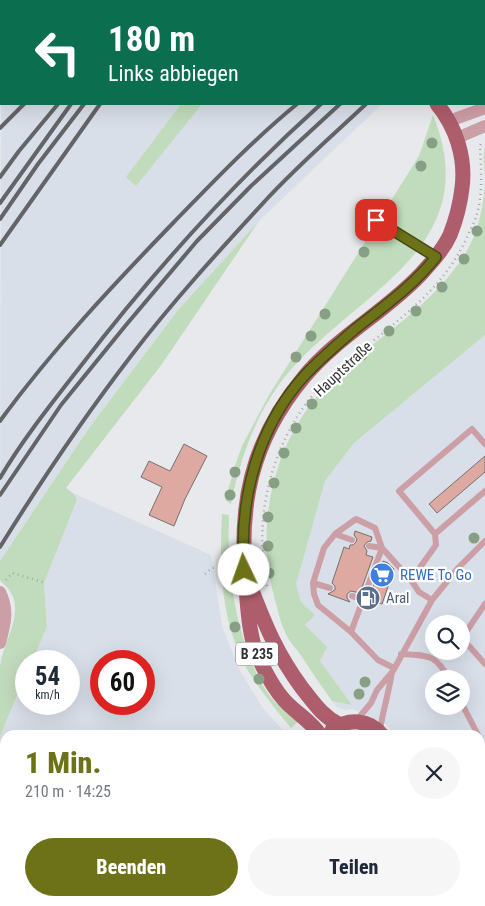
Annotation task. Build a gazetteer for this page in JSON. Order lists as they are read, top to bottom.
{
  "streets": {
    "main road": ["Hauptstraße", "B 235"]
  },
  "places": {
    "supermarket": ["REWE To Go"],
    "fuel station": ["Aral"]
  },
  "page": {
    "turn": ["180 m", "Links abbiegen"],
    "speed": "54 km/h",
    "limit": "60",
    "heading": ["1 Min.", "210 m · 14:25"],
    "buttons": ["Beenden", "Teilen"]
  }
}
